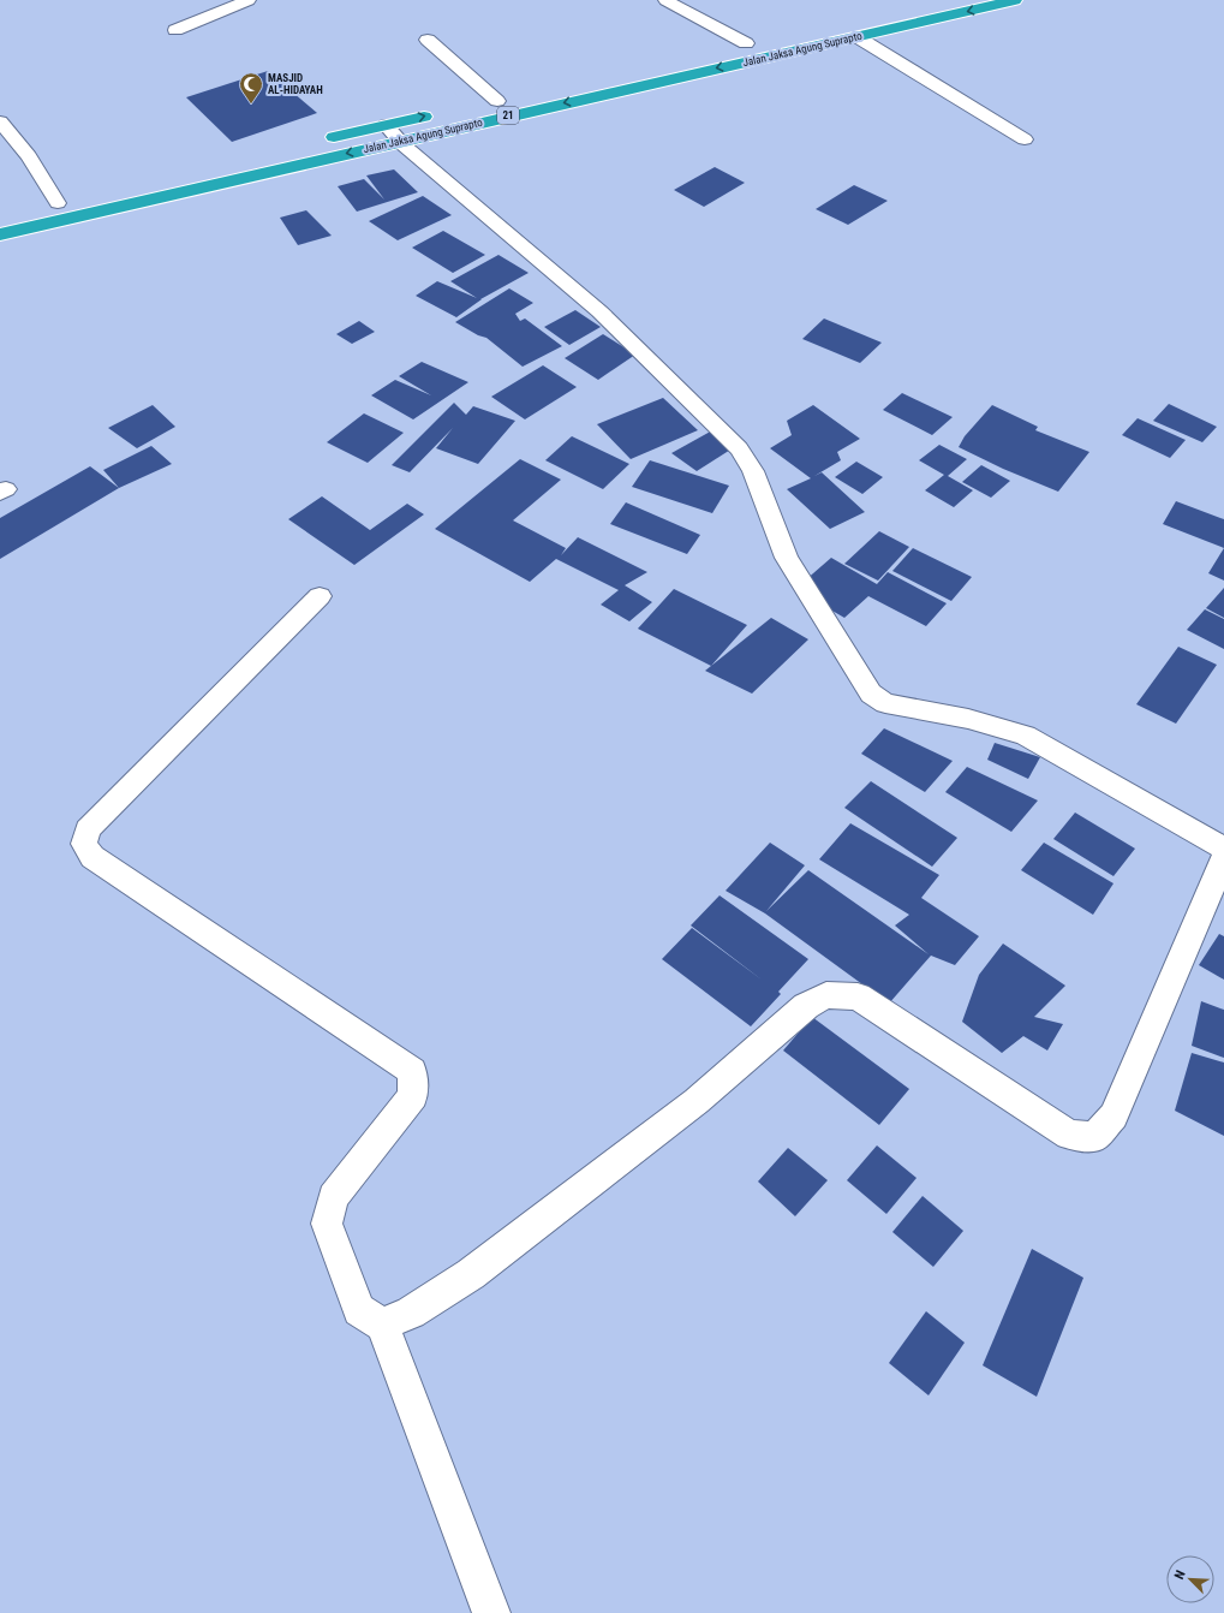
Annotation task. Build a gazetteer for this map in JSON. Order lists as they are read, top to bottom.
{
  "streets": {
    "highway": ["Jalan Jaksa Agung Suprapto", "21"]
  },
  "one_way": ["Jalan Jaksa Agung Suprapto"],
  "places": {
    "mosque": ["MASJID AL-HIDAYAH"]
  },
  "north": "top left"
}
